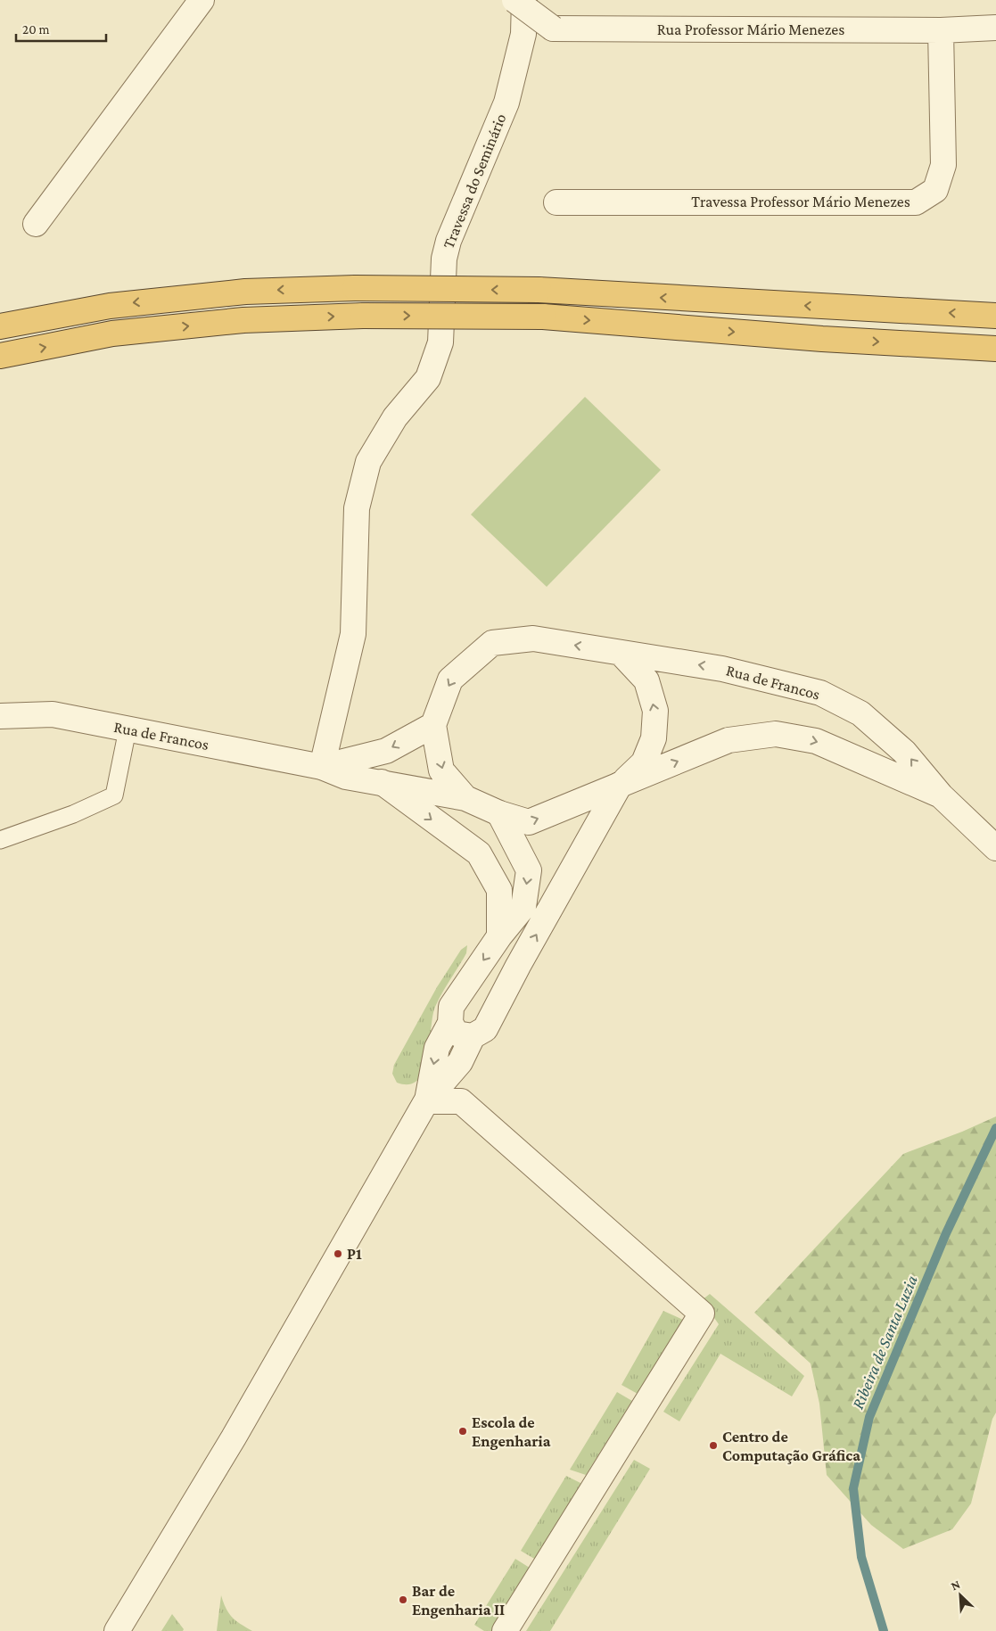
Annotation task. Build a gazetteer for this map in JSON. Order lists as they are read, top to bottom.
{
  "streets": {
    "street": [
      "Rua Professor Mário Menezes",
      "Travessa do Seminário",
      "Travessa Professor Mário Menezes",
      "Rua de Francos"
    ]
  },
  "crossings": [
    ["Rua Professor Mário Menezes", "Travessa Professor Mário Menezes"],
    ["Travessa do Seminário", "Rua de Francos"]
  ],
  "water": ["Ribeira de Santa Luzia"],
  "places": [
    "P1",
    "Escola de Engenharia",
    "Centro de Computação Gráfica",
    "Bar de Engenharia II"
  ],
  "scale_bar": "20 m",
  "north": "top left"
}
